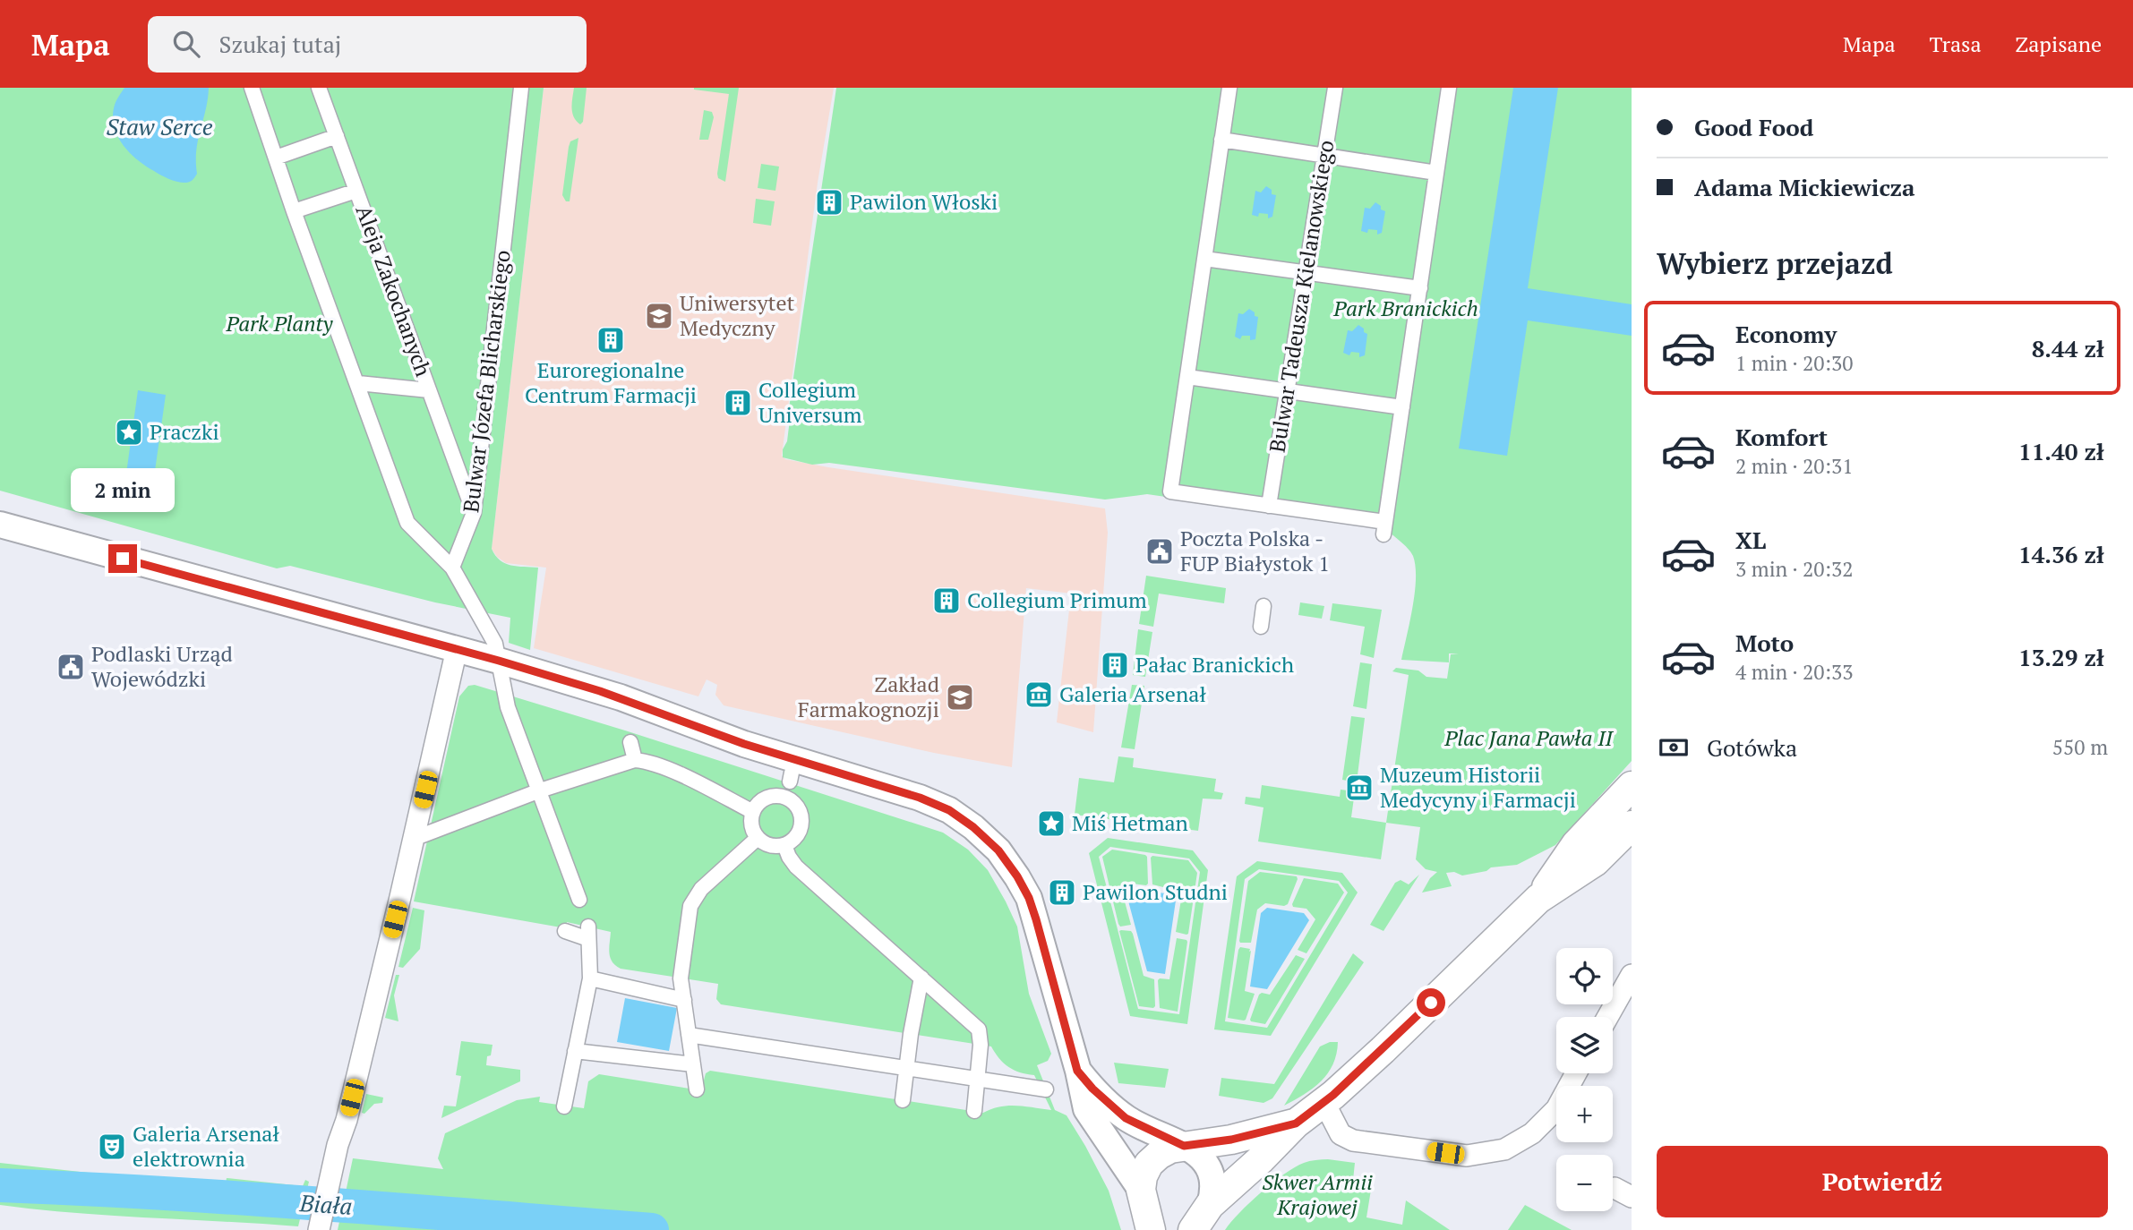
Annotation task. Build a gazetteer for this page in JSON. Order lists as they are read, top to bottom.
{
  "streets": {
    "street": ["Aleja Zakochanych", "Bulwar Tadeusza Kielanowskiego", "Bulwar Józefa Blicharskiego"]
  },
  "crossings": [
    ["Aleja Zakochanych", "Bulwar Józefa Blicharskiego"]
  ],
  "water": ["Staw Serce", "Biała"],
  "parks": [
    "Park Branickich",
    "Park Planty",
    "Plac Jana Pawła II",
    "Skwer Armii Krajowej"
  ],
  "places": {
    "building": [
      "Pawilon Włoski",
      "Euroregionalne Centrum Farmacji",
      "Collegium Universum",
      "Collegium Primum",
      "Pałac Branickich",
      "Pawilon Studni"
    ],
    "school or university": ["Uniwersytet Medyczny", "Zakład Farmakognozji"],
    "place": ["Praczki", "Miś Hetman"],
    "public building": ["Poczta Polska - FUP Białystok 1", "Podlaski Urząd Wojewódzki"],
    "museum": ["Galeria Arsenał", "Muzeum Historii Medycyny i Farmacji"],
    "theatre": ["Galeria Arsenał elektrownia"]
  },
  "page": {
    "header": "Mapa",
    "search": "Szukaj tutaj",
    "nav": ["Mapa", "Trasa", "Zapisane"],
    "banner": ["Good Food", "Adama Mickiewicza"],
    "heading": "Wybierz przejazd",
    "list": [
      {
        "name": "Economy",
        "note": "1 min · 20:30",
        "value": "8.44 zł"
      },
      {
        "name": "Komfort",
        "note": "2 min · 20:31",
        "value": "11.40 zł"
      },
      {
        "name": "XL",
        "note": "3 min · 20:32",
        "value": "14.36 zł"
      },
      {
        "name": "Moto",
        "note": "4 min · 20:33",
        "value": "13.29 zł"
      }
    ],
    "bubble": "2 min",
    "pay": ["Gotówka", "550 m"],
    "map_buttons": ["+", "−"],
    "buttons": "Potwierdź"
  }
}
